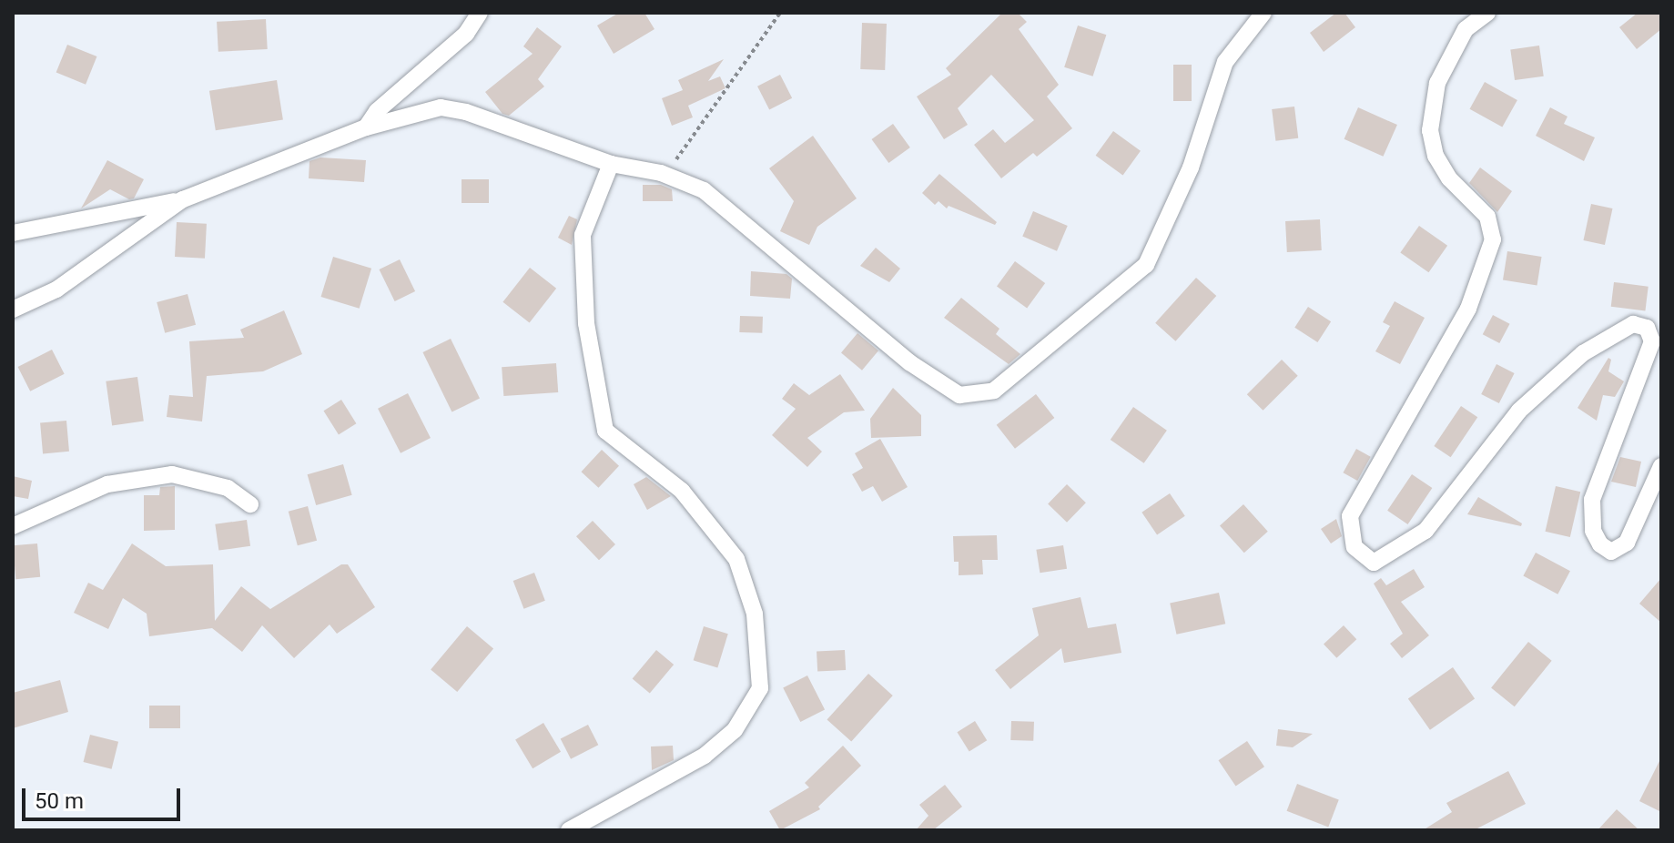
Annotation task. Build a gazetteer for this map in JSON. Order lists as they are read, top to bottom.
{
  "scale_bar": "50 m"
}
